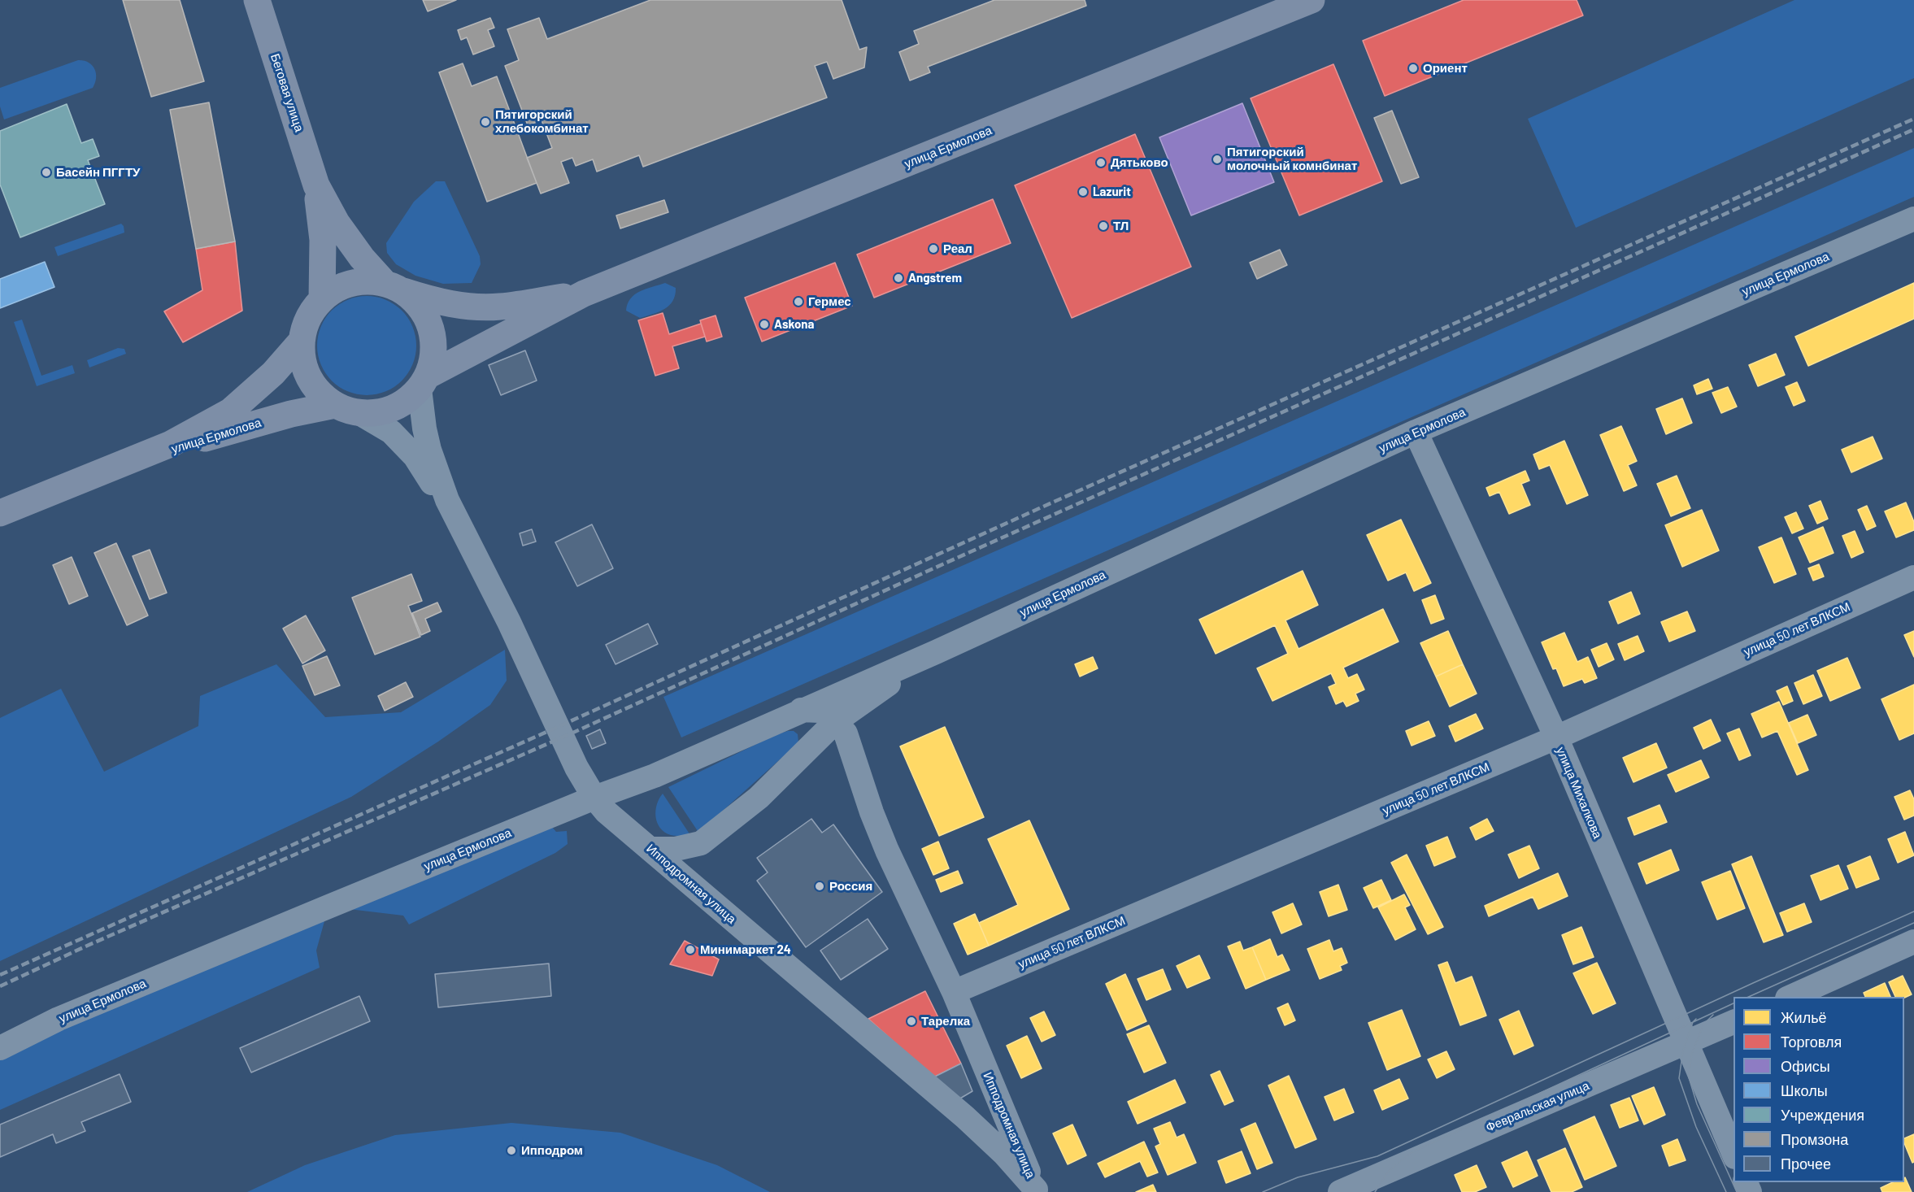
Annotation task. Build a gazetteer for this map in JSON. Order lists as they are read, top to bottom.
{
  "streets": {
    "main road": ["Беговая улица", "улица Ермолова"],
    "street": [
      "улица 50 лет ВЛКСМ",
      "улица Михалкова",
      "Ипподромная улица",
      "Февральская улица"
    ]
  },
  "crossings": [
    ["Беговая улица", "улица Ермолова"],
    ["Беговая улица", "Ипподромная улица"],
    ["улица Ермолова", "улица Михалкова"],
    ["улица Ермолова", "Ипподромная улица"],
    ["улица 50 лет ВЛКСМ", "улица Михалкова"],
    ["улица 50 лет ВЛКСМ", "Ипподромная улица"],
    ["улица Михалкова", "Февральская улица"]
  ],
  "places": [
    "Ориент",
    "Пятигорский хлебокомбинат",
    "Пятигорский молочный комнбинат",
    "Дятьково",
    "Басейн ПГГТУ",
    "Lazurit",
    "ТЛ",
    "Реал",
    "Angstrem",
    "Гермес",
    "Askona",
    "Россия",
    "Минимаркет 24",
    "Тарелка",
    "Ипподpом"
  ],
  "legend": [
    "Жильё",
    "Торговля",
    "Офисы",
    "Школы",
    "Учреждения",
    "Промзона",
    "Прочее"
  ]
}
